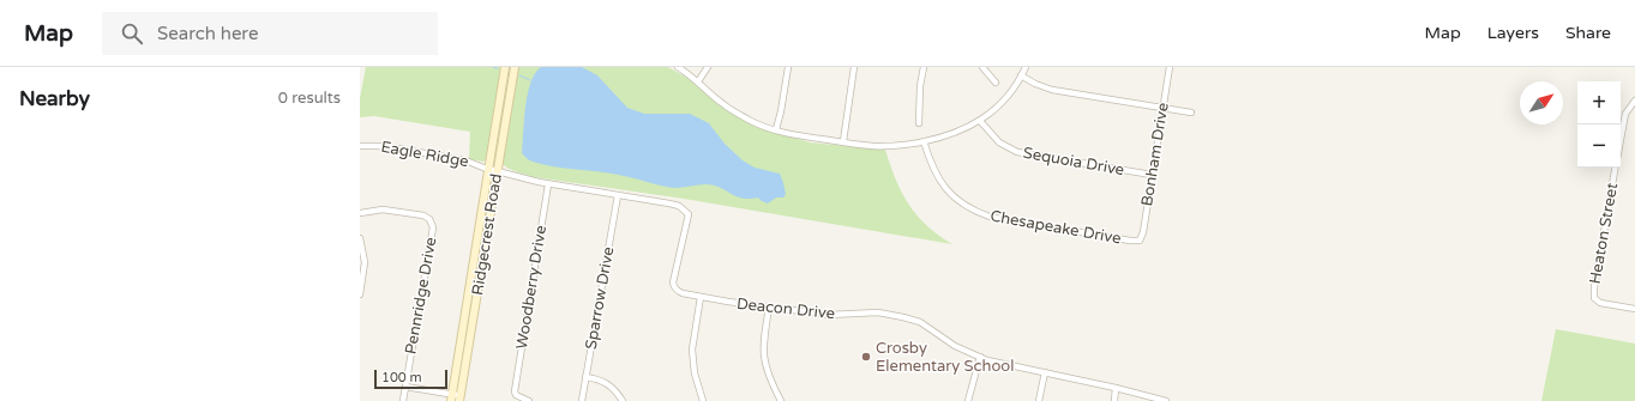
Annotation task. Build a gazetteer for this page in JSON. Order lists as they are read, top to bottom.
{
  "streets": {
    "main road": ["Ridgecrest Road"],
    "street": [
      "Eagle Ridge",
      "Bonham Drive",
      "Sequoia Drive",
      "Chesapeake Drive",
      "Heaton Street",
      "Woodberry Drive",
      "Pennridge Drive",
      "Sparrow Drive",
      "Deacon Drive"
    ]
  },
  "crossings": [
    ["Eagle Ridge", "Ridgecrest Road"],
    ["Eagle Ridge", "Deacon Drive"],
    ["Bonham Drive", "Sequoia Drive"],
    ["Bonham Drive", "Chesapeake Drive"],
    ["Ridgecrest Road", "Deacon Drive"],
    ["Woodberry Drive", "Deacon Drive"],
    ["Sparrow Drive", "Deacon Drive"]
  ],
  "places": ["Crosby Elementary School"],
  "scale_bar": "100 m",
  "north": "top right",
  "page": {
    "header": "Map",
    "search": "Search here",
    "nav": ["Map", "Layers", "Share"],
    "heading": ["Nearby", "0 results"],
    "map_buttons": ["+", "−"],
    "scale": "100 m"
  }
}
